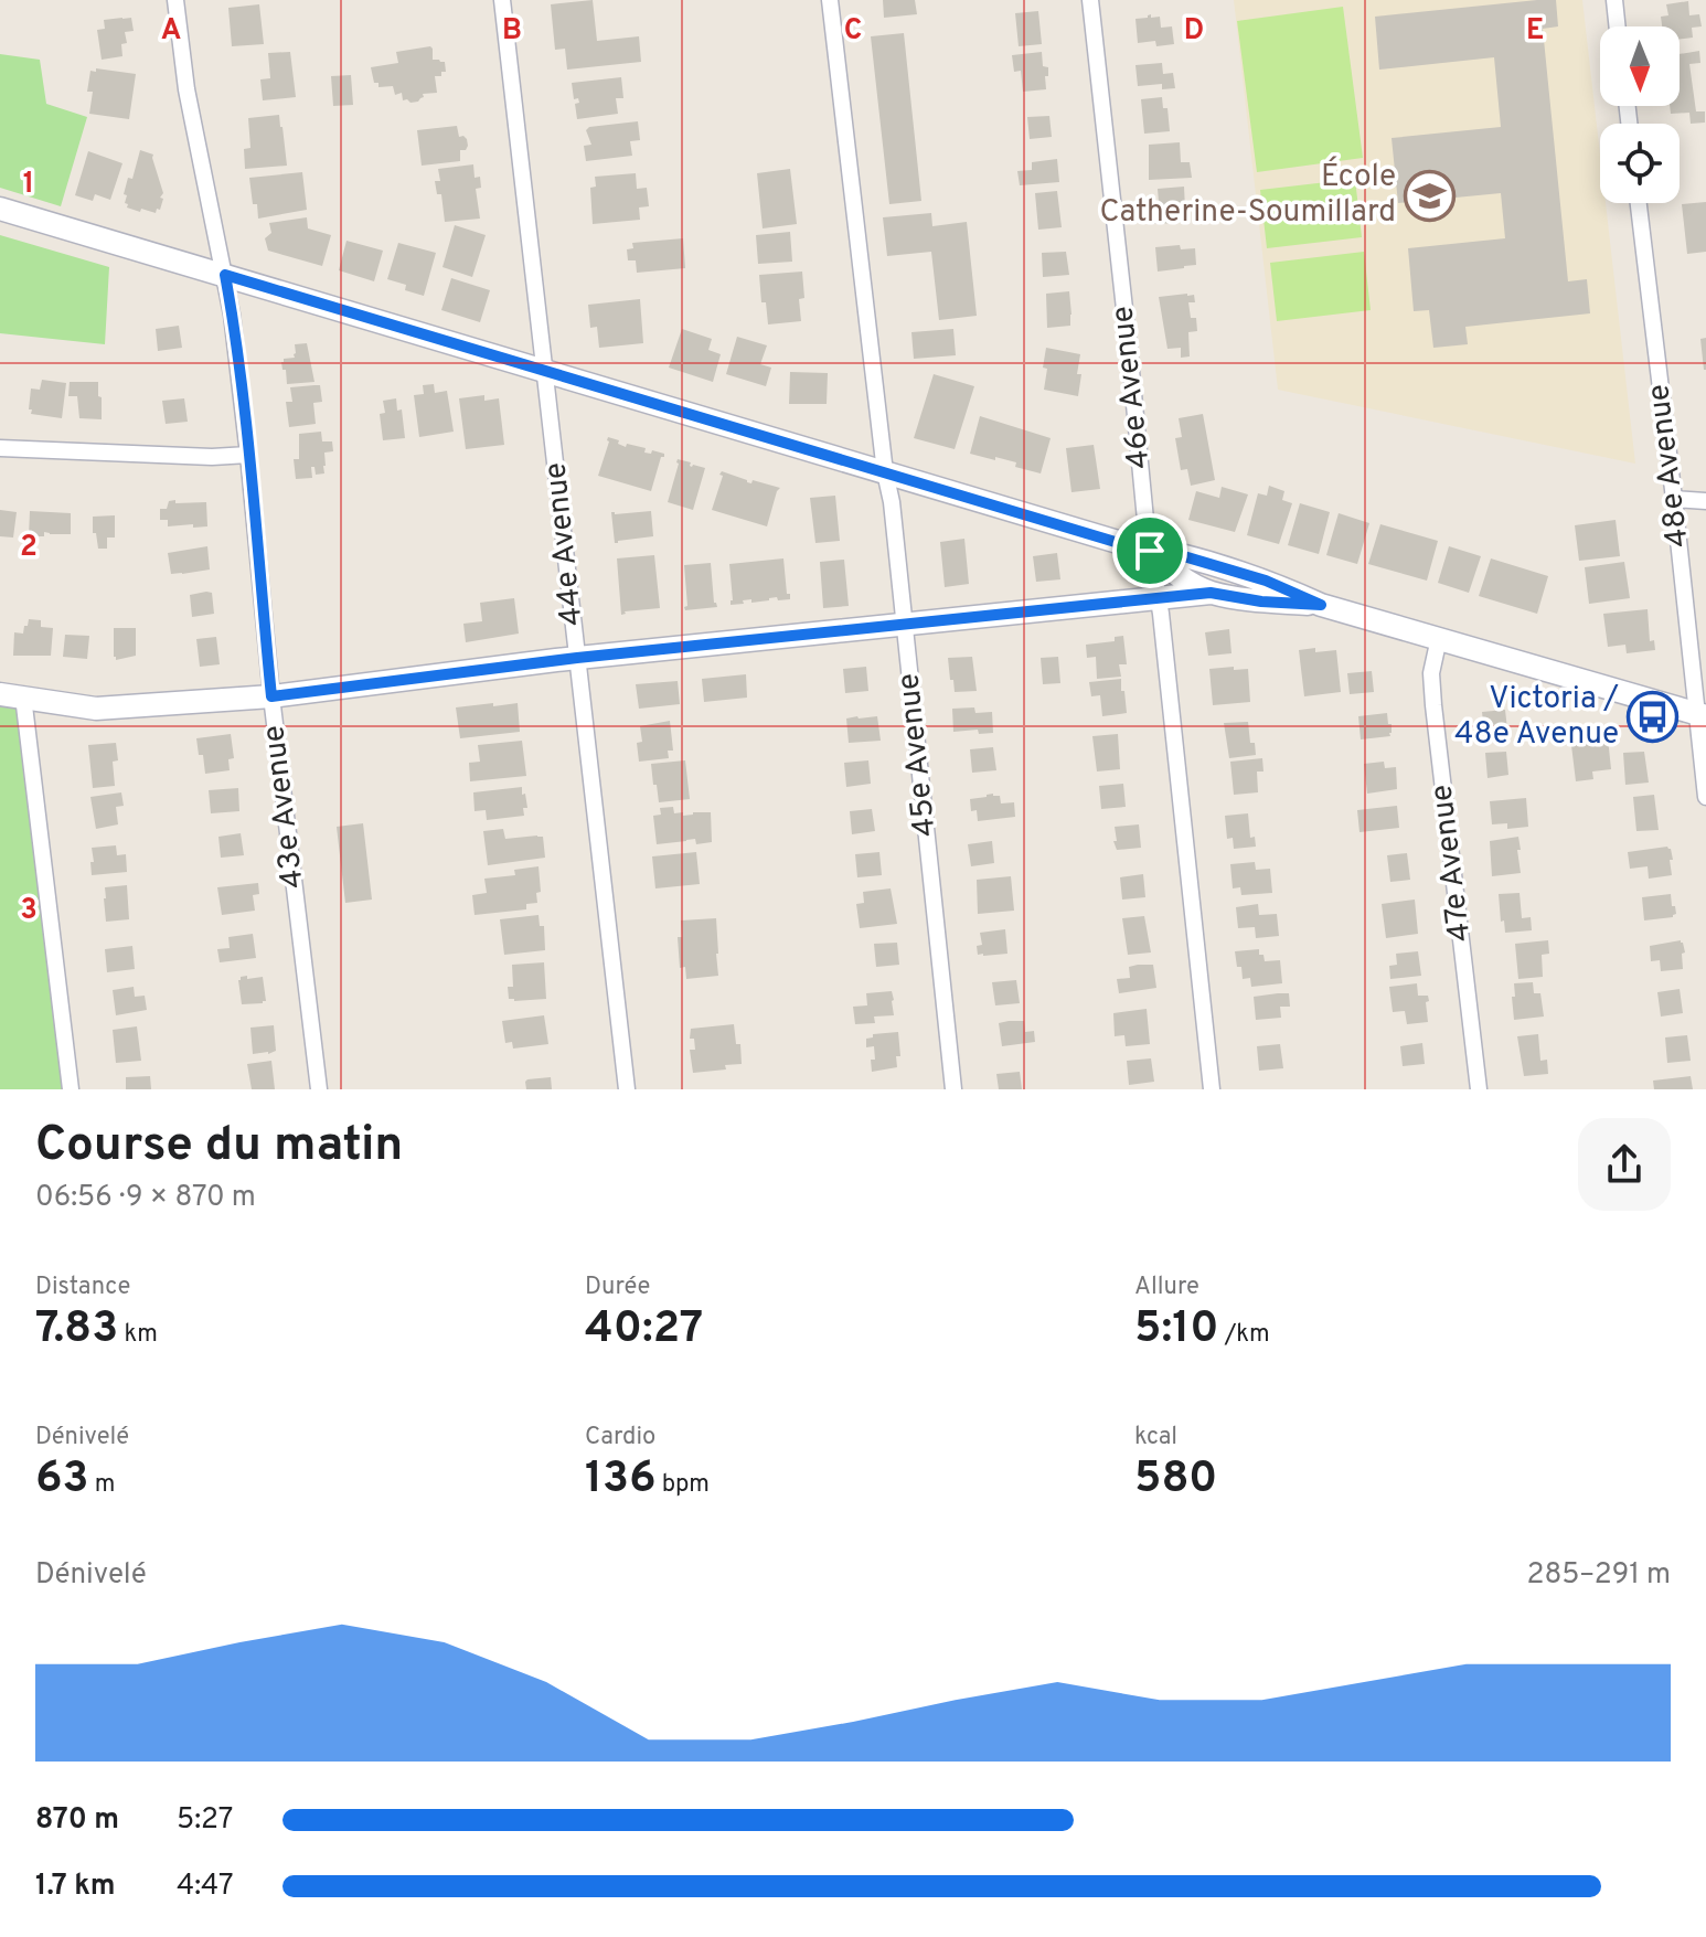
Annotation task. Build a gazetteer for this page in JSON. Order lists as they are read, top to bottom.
{
  "streets": {
    "street": [
      "46e Avenue",
      "48e Avenue",
      "44e Avenue",
      "45e Avenue",
      "43e Avenue",
      "47e Avenue"
    ]
  },
  "places": {
    "school or university": ["École Catherine-Soumillard"],
    "bus stop": ["Victoria / 48e Avenue"]
  },
  "north": "bottom",
  "page": {
    "heading": ["Course du matin", "06:56 · 9 × 870 m"],
    "stats": [
      ["Distance", "7.83 km"],
      ["Durée", "40:27"],
      ["Allure", "5:10 /km"],
      ["Dénivelé", "63 m"],
      ["Cardio", "136 bpm"],
      ["kcal", "580"]
    ],
    "chart": ["Dénivelé", "285–291 m"],
    "list": [
      {
        "name": "870 m",
        "note": "5:27"
      },
      {
        "name": "1.7 km",
        "note": "4:47"
      }
    ]
  },
  "grid": {
    "columns": [
      "A",
      "B",
      "C",
      "D",
      "E"
    ],
    "rows": ["1", "2", "3"]
  }
}
